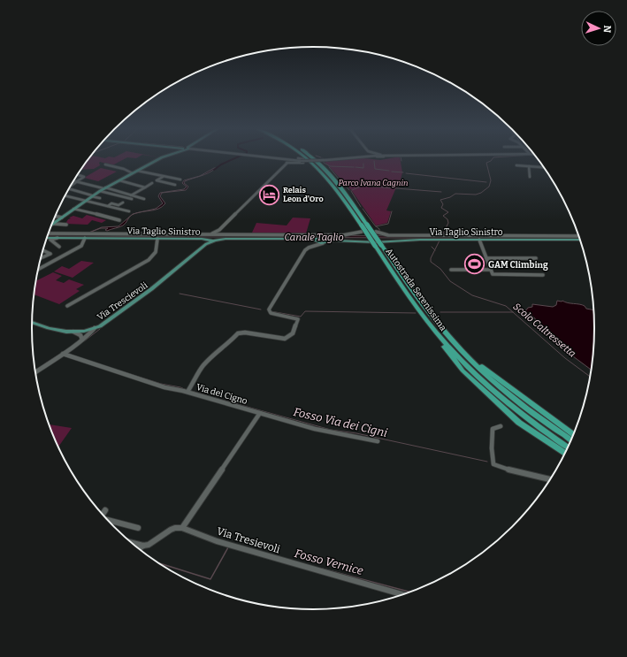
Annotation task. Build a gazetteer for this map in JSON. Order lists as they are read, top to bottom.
{
  "streets": {
    "highway": ["Autostrada Serenissima"],
    "main road": ["Via Taglio Sinistro", "Via Trescievoli"],
    "street": ["Via del Cigno", "Via Tresievoli"]
  },
  "crossings": [
    ["Via Taglio Sinistro", "Via Trescievoli"]
  ],
  "water": [
    "Canale Taglio",
    "Scolo Caltressetta",
    "Fosso Via dei Cigni",
    "Fosso Vernice"
  ],
  "parks": ["Parco Ivana Cagnin"],
  "places": {
    "hotel": ["Relais Leon d'Oro"],
    "sports": ["GAM Climbing"]
  },
  "north": "right"
}
